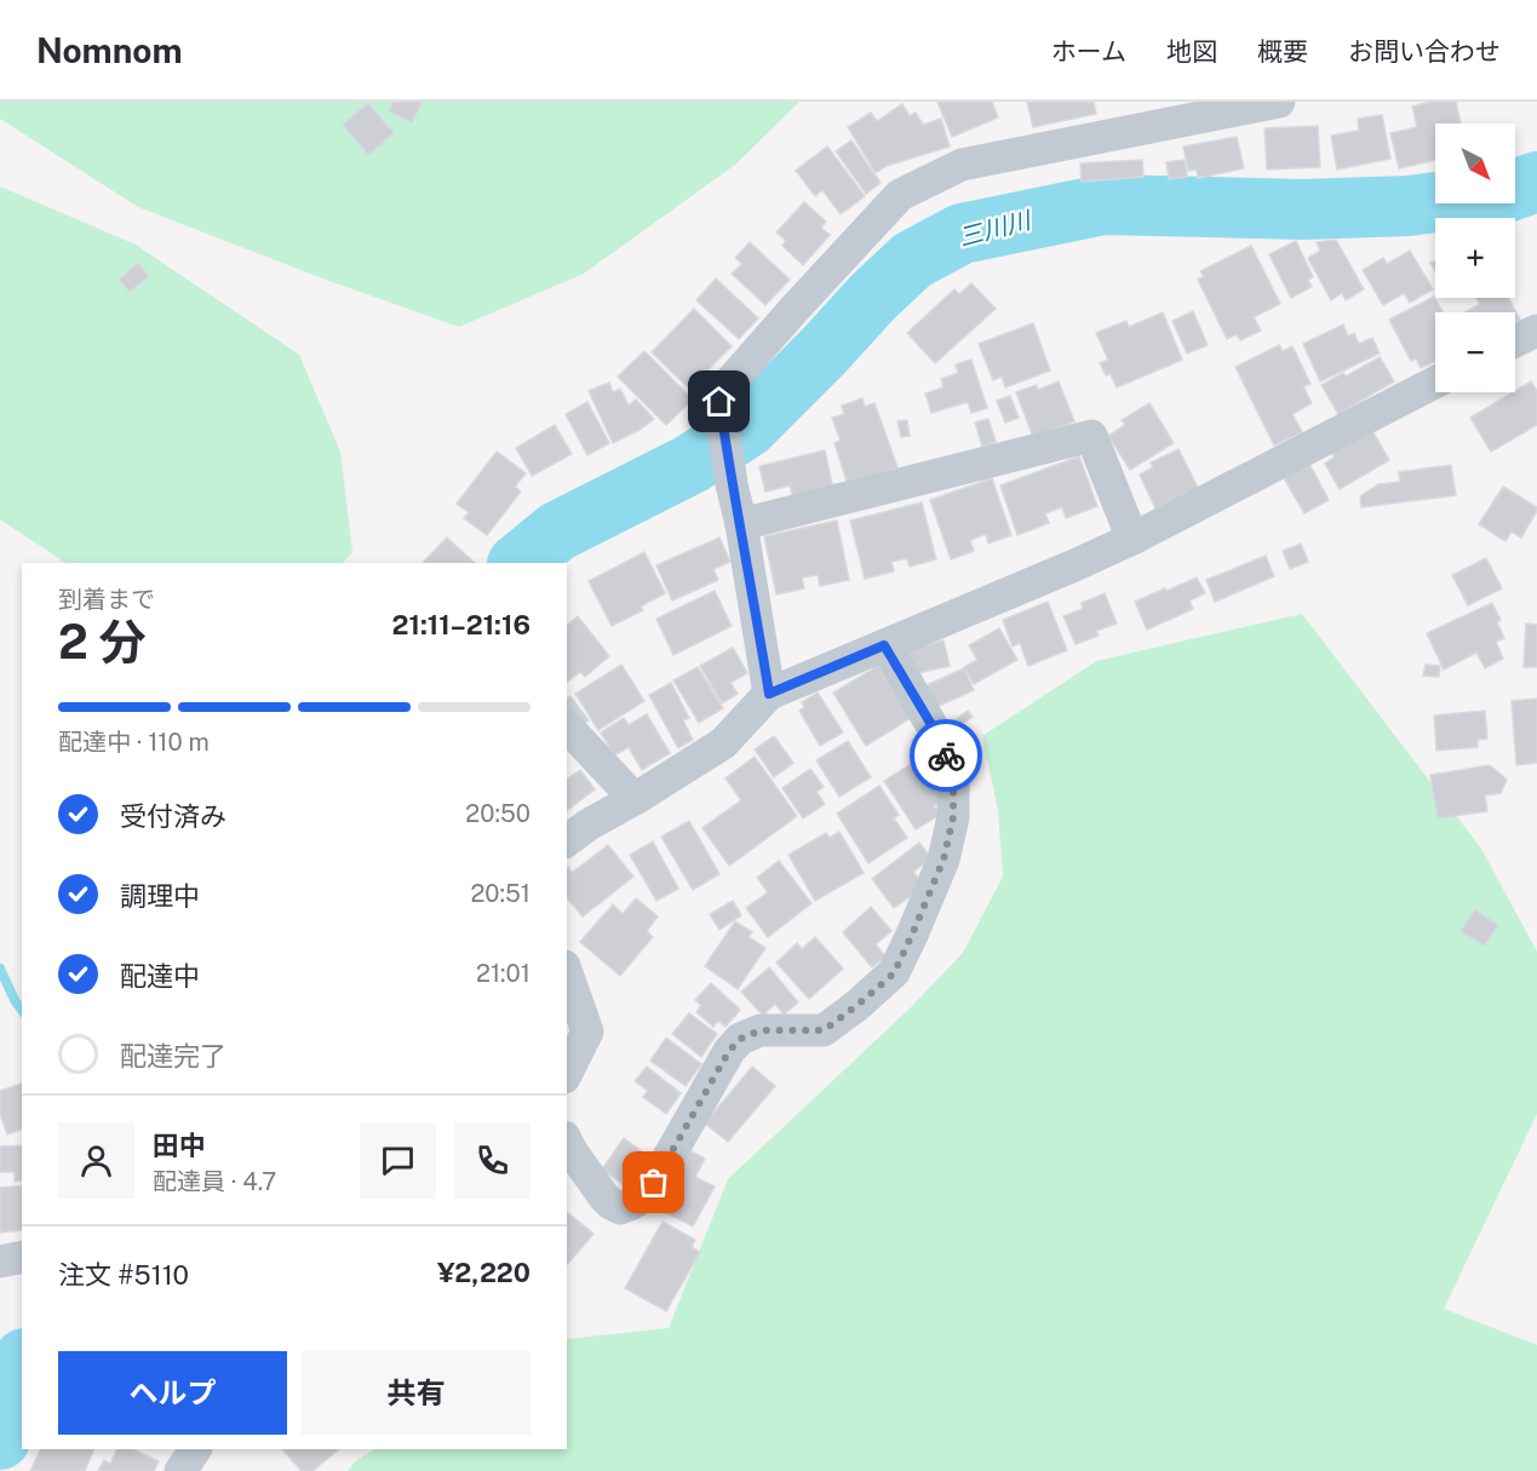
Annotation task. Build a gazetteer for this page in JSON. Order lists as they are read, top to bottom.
{
  "water": ["三川川"],
  "north": "bottom right",
  "page": {
    "header": "Nomnom",
    "nav": [
      "ホーム",
      "地図",
      "概要",
      "お問い合わせ"
    ],
    "map_buttons": ["+", "−"],
    "heading": ["2 分", "到着まで", "21:11–21:16"],
    "panel": [
      "田中",
      "配達員 · 4.7",
      "注文 #5110",
      "¥2,220"
    ],
    "bar": "配達中 · 110 m",
    "list": [
      ["受付済み", "20:50"],
      ["調理中", "20:51"],
      ["配達中", "21:01"],
      "配達完了"
    ],
    "buttons": ["ヘルプ", "共有"]
  }
}
